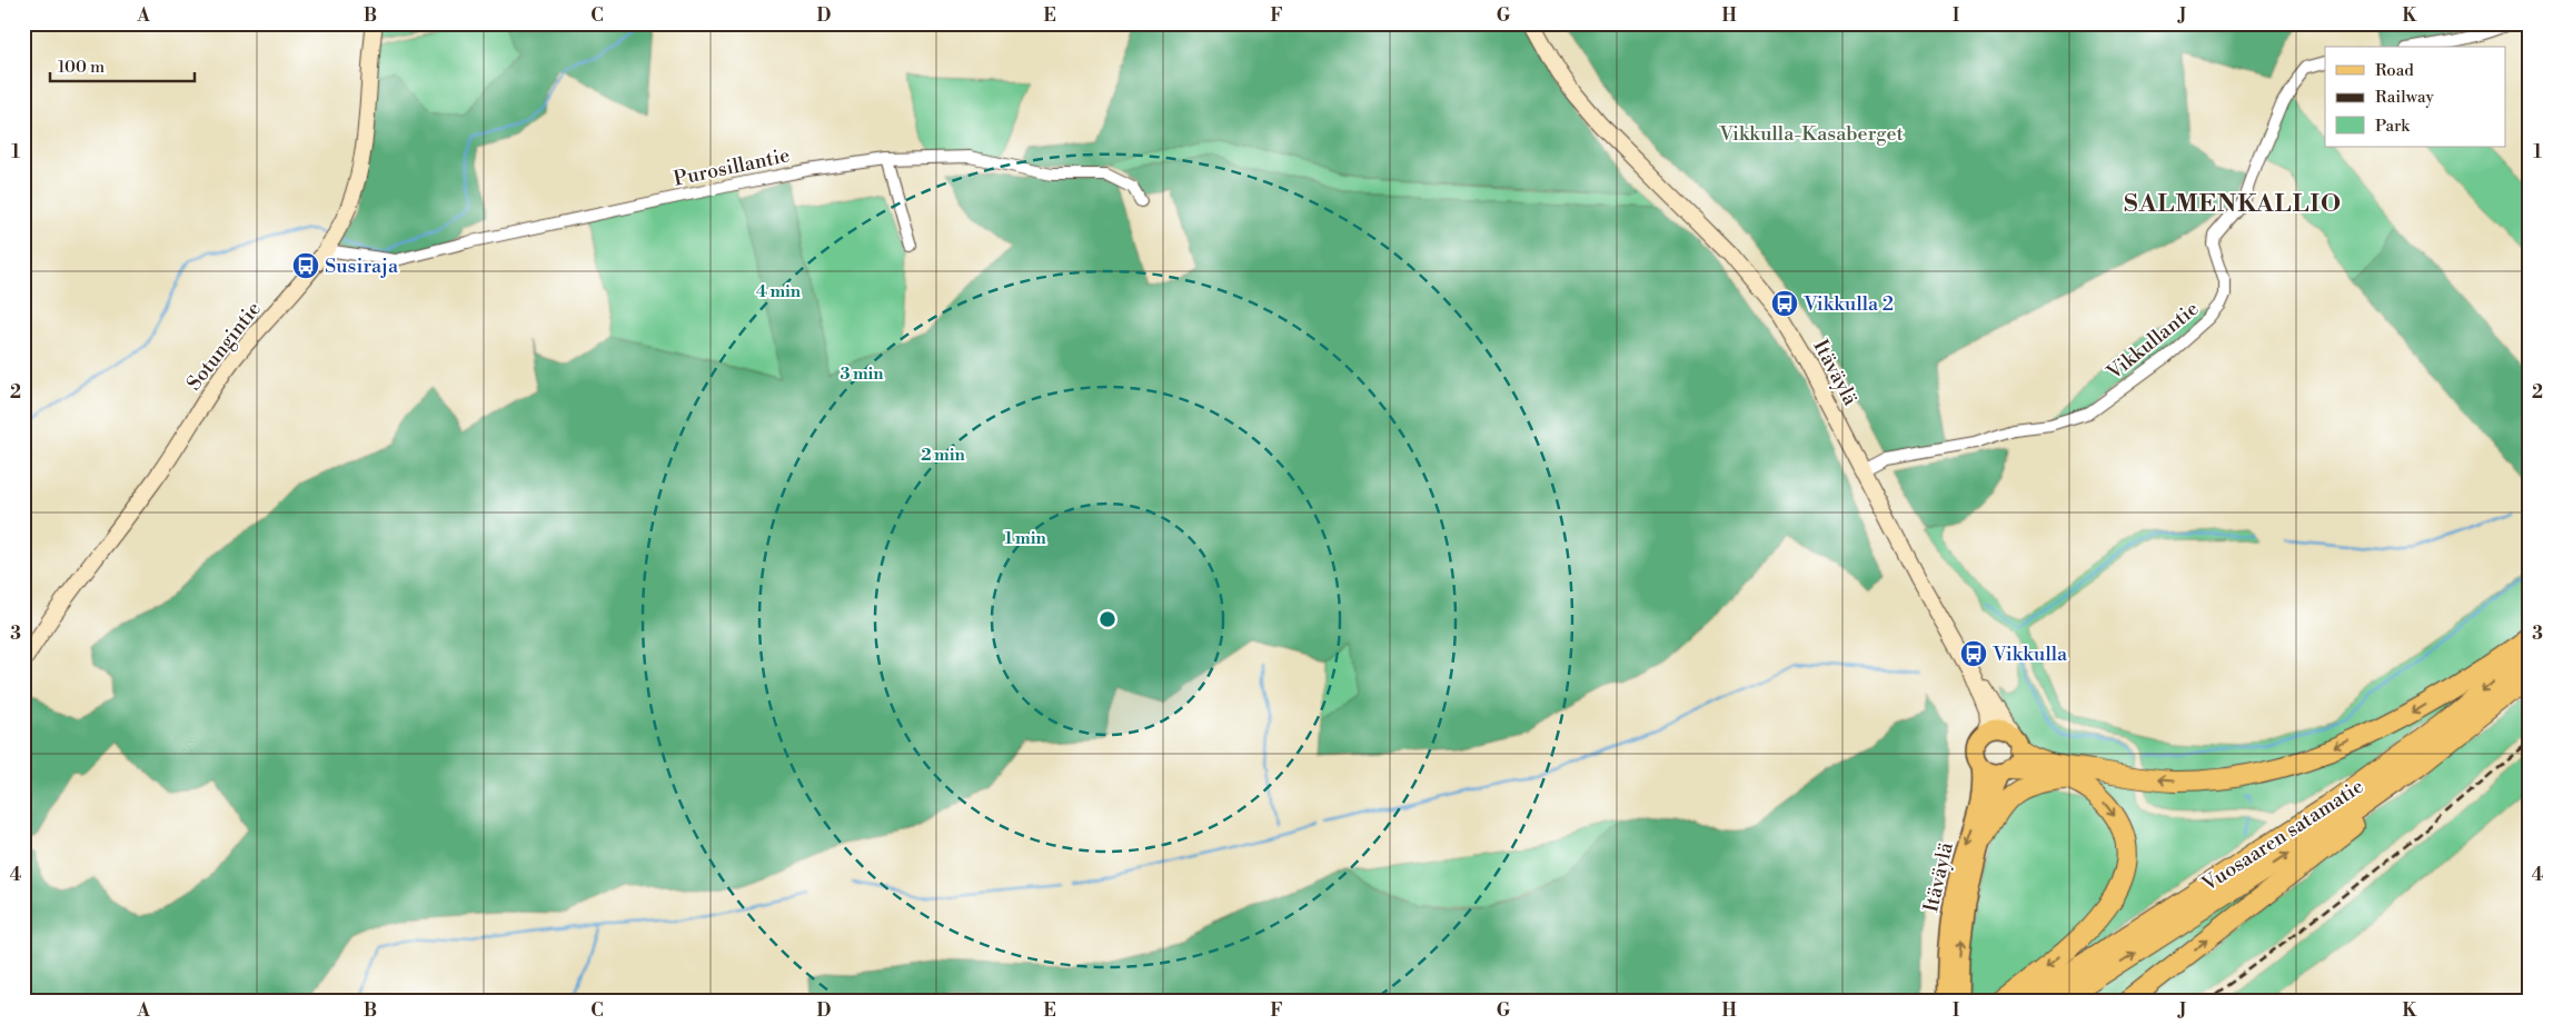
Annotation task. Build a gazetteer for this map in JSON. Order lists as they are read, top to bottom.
{
  "streets": {
    "highway": ["Vuosaaren satamatie"],
    "main road": ["Sotungintie", "Itäväylä"],
    "street": ["Purosillantie", "Vikkullantie"]
  },
  "crossings": [
    ["Purosillantie", "Sotungintie"],
    ["Vikkullantie", "Itäväylä"]
  ],
  "districts": ["SALMENKALLIO"],
  "parks": ["Vikkulla-Kasaberget"],
  "places": {
    "bus stop": ["Susiraja", "Vikkulla 2", "Vikkulla"]
  },
  "legend": ["Road", "Railway", "Park"],
  "scale_bar": "100 m",
  "grid": {
    "columns": [
      "A",
      "B",
      "C",
      "D",
      "E",
      "F",
      "G",
      "H",
      "I",
      "J",
      "K"
    ],
    "rows": [
      "1",
      "2",
      "3",
      "4"
    ]
  },
  "rings": [
    "4 min",
    "3 min",
    "2 min",
    "1 min"
  ]
}
